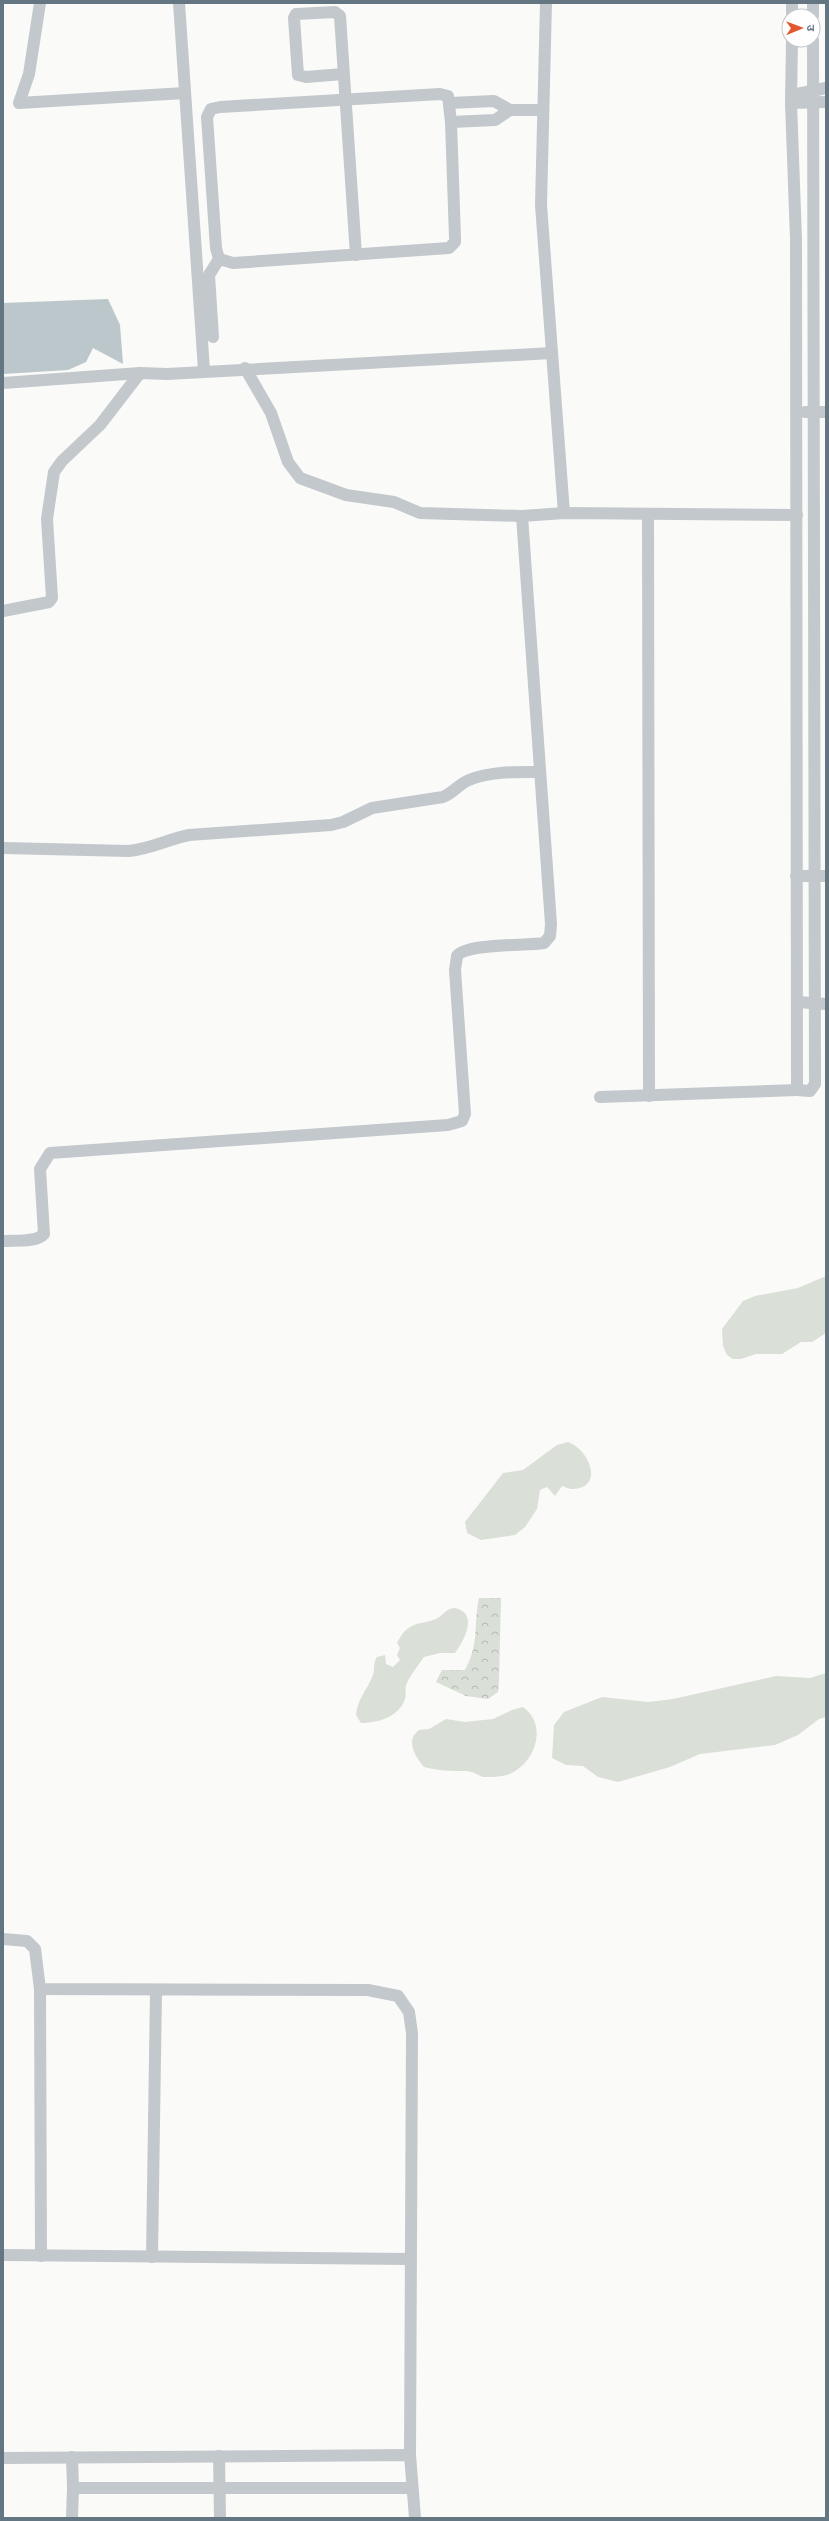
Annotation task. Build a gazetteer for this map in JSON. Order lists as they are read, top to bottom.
{
  "north": "right"
}
